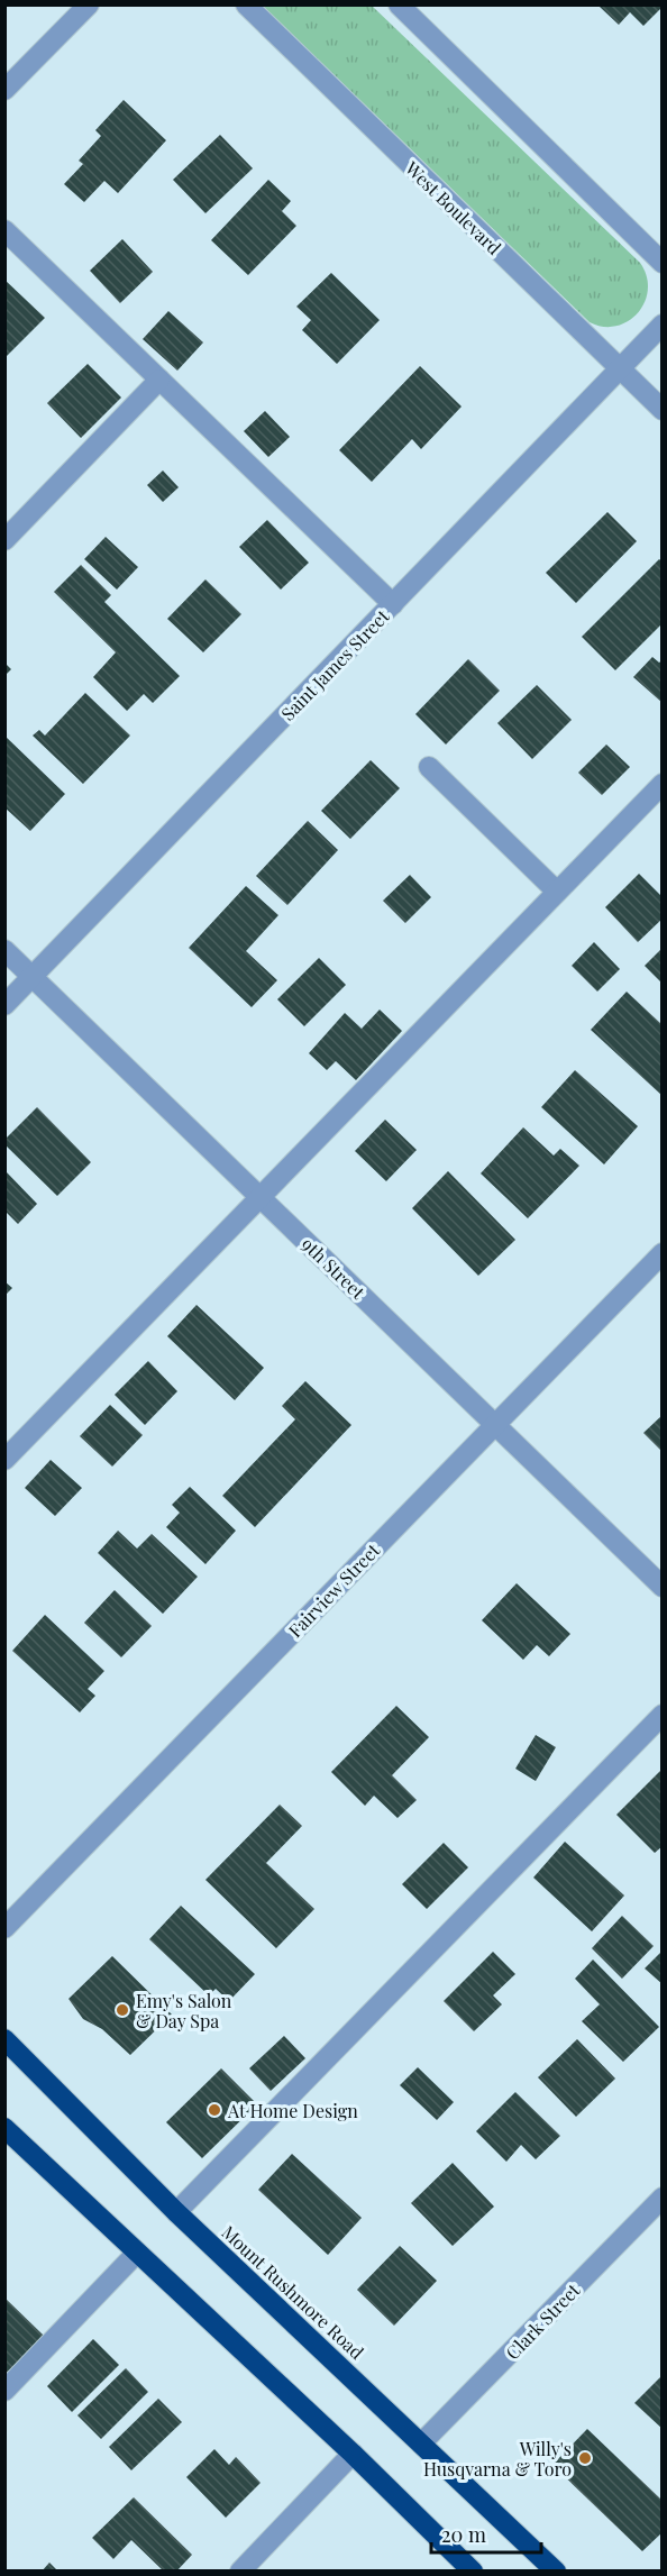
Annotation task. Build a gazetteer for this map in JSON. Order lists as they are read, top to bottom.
{
  "streets": {
    "highway": ["Mount Rushmore Road"],
    "street": [
      "West Boulevard",
      "Saint James Street",
      "9th Street",
      "Fairview Street",
      "Clark Street"
    ]
  },
  "crossings": [
    ["West Boulevard", "Saint James Street"],
    ["Saint James Street", "9th Street"],
    ["9th Street", "Fairview Street"],
    ["Mount Rushmore Road", "Clark Street"]
  ],
  "places": ["Emy's Salon & Day Spa", "At Home Design", "Willy's Husqvarna & Toro"],
  "scale_bar": "20 m"
}
